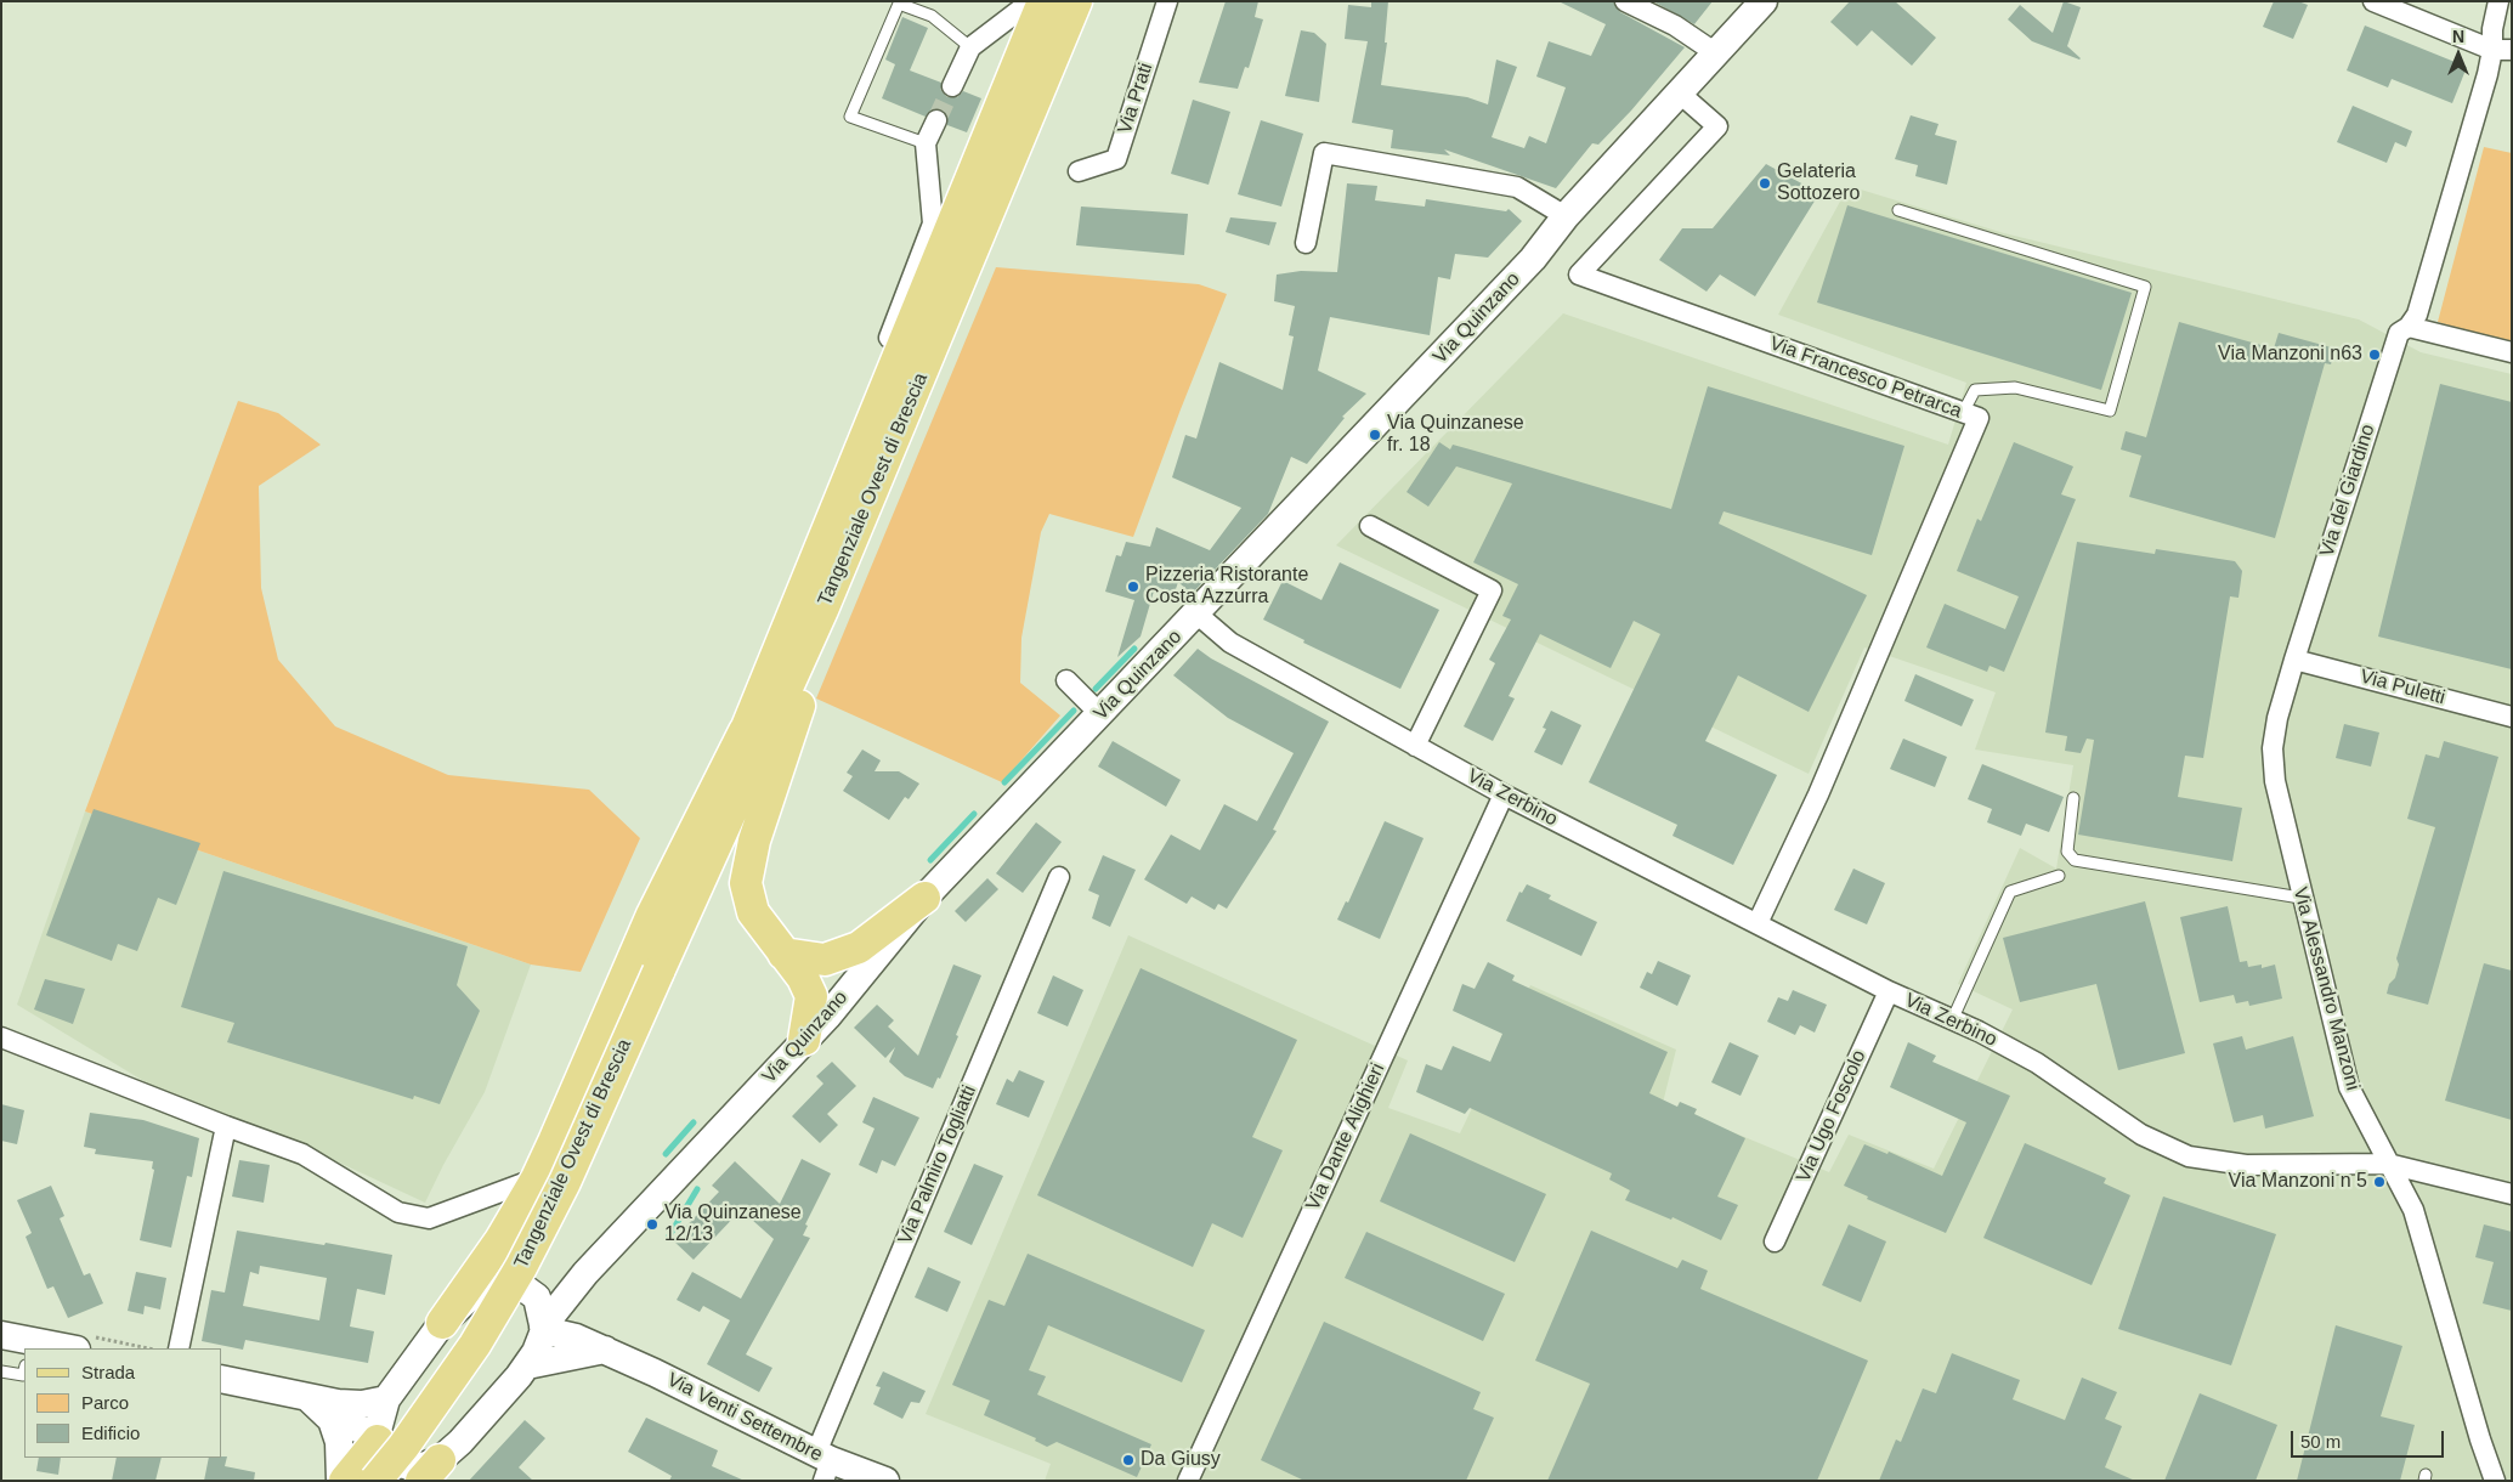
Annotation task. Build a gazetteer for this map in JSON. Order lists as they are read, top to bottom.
{
  "streets": {
    "main road": ["Tangenziale Ovest di Brescia"],
    "street": [
      "Via Prati",
      "Via Quinzano",
      "Via Francesco Petrarca",
      "Via del Giardino",
      "Via Puletti",
      "Via Zerbino",
      "Via Alessandro Manzoni",
      "Via Ugo Foscolo",
      "Via Dante Alighieri",
      "Via Palmiro Togliatti",
      "Via Venti Settembre"
    ]
  },
  "crossings": [
    ["Via Quinzano", "Via Francesco Petrarca"],
    ["Via Quinzano", "Via Zerbino"],
    ["Via Quinzano", "Via Venti Settembre"],
    ["Via Francesco Petrarca", "Via Zerbino"],
    ["Via del Giardino", "Via Puletti"],
    ["Via del Giardino", "Via Alessandro Manzoni"],
    ["Via Puletti", "Via Alessandro Manzoni"],
    ["Via Zerbino", "Via Alessandro Manzoni"],
    ["Via Zerbino", "Via Ugo Foscolo"],
    ["Via Zerbino", "Via Dante Alighieri"],
    ["Via Palmiro Togliatti", "Via Venti Settembre"]
  ],
  "places": [
    "Gelateria Sottozero",
    "Via Manzoni n63",
    "Via Quinzanese fr. 18",
    "Pizzeria Ristorante Costa Azzurra",
    "Via Manzoni n 5",
    "Via Quinzanese 12/13",
    "Da Giusy"
  ],
  "legend": ["Strada", "Parco", "Edificio"],
  "scale_bar": "50 m",
  "north": "top"
}
